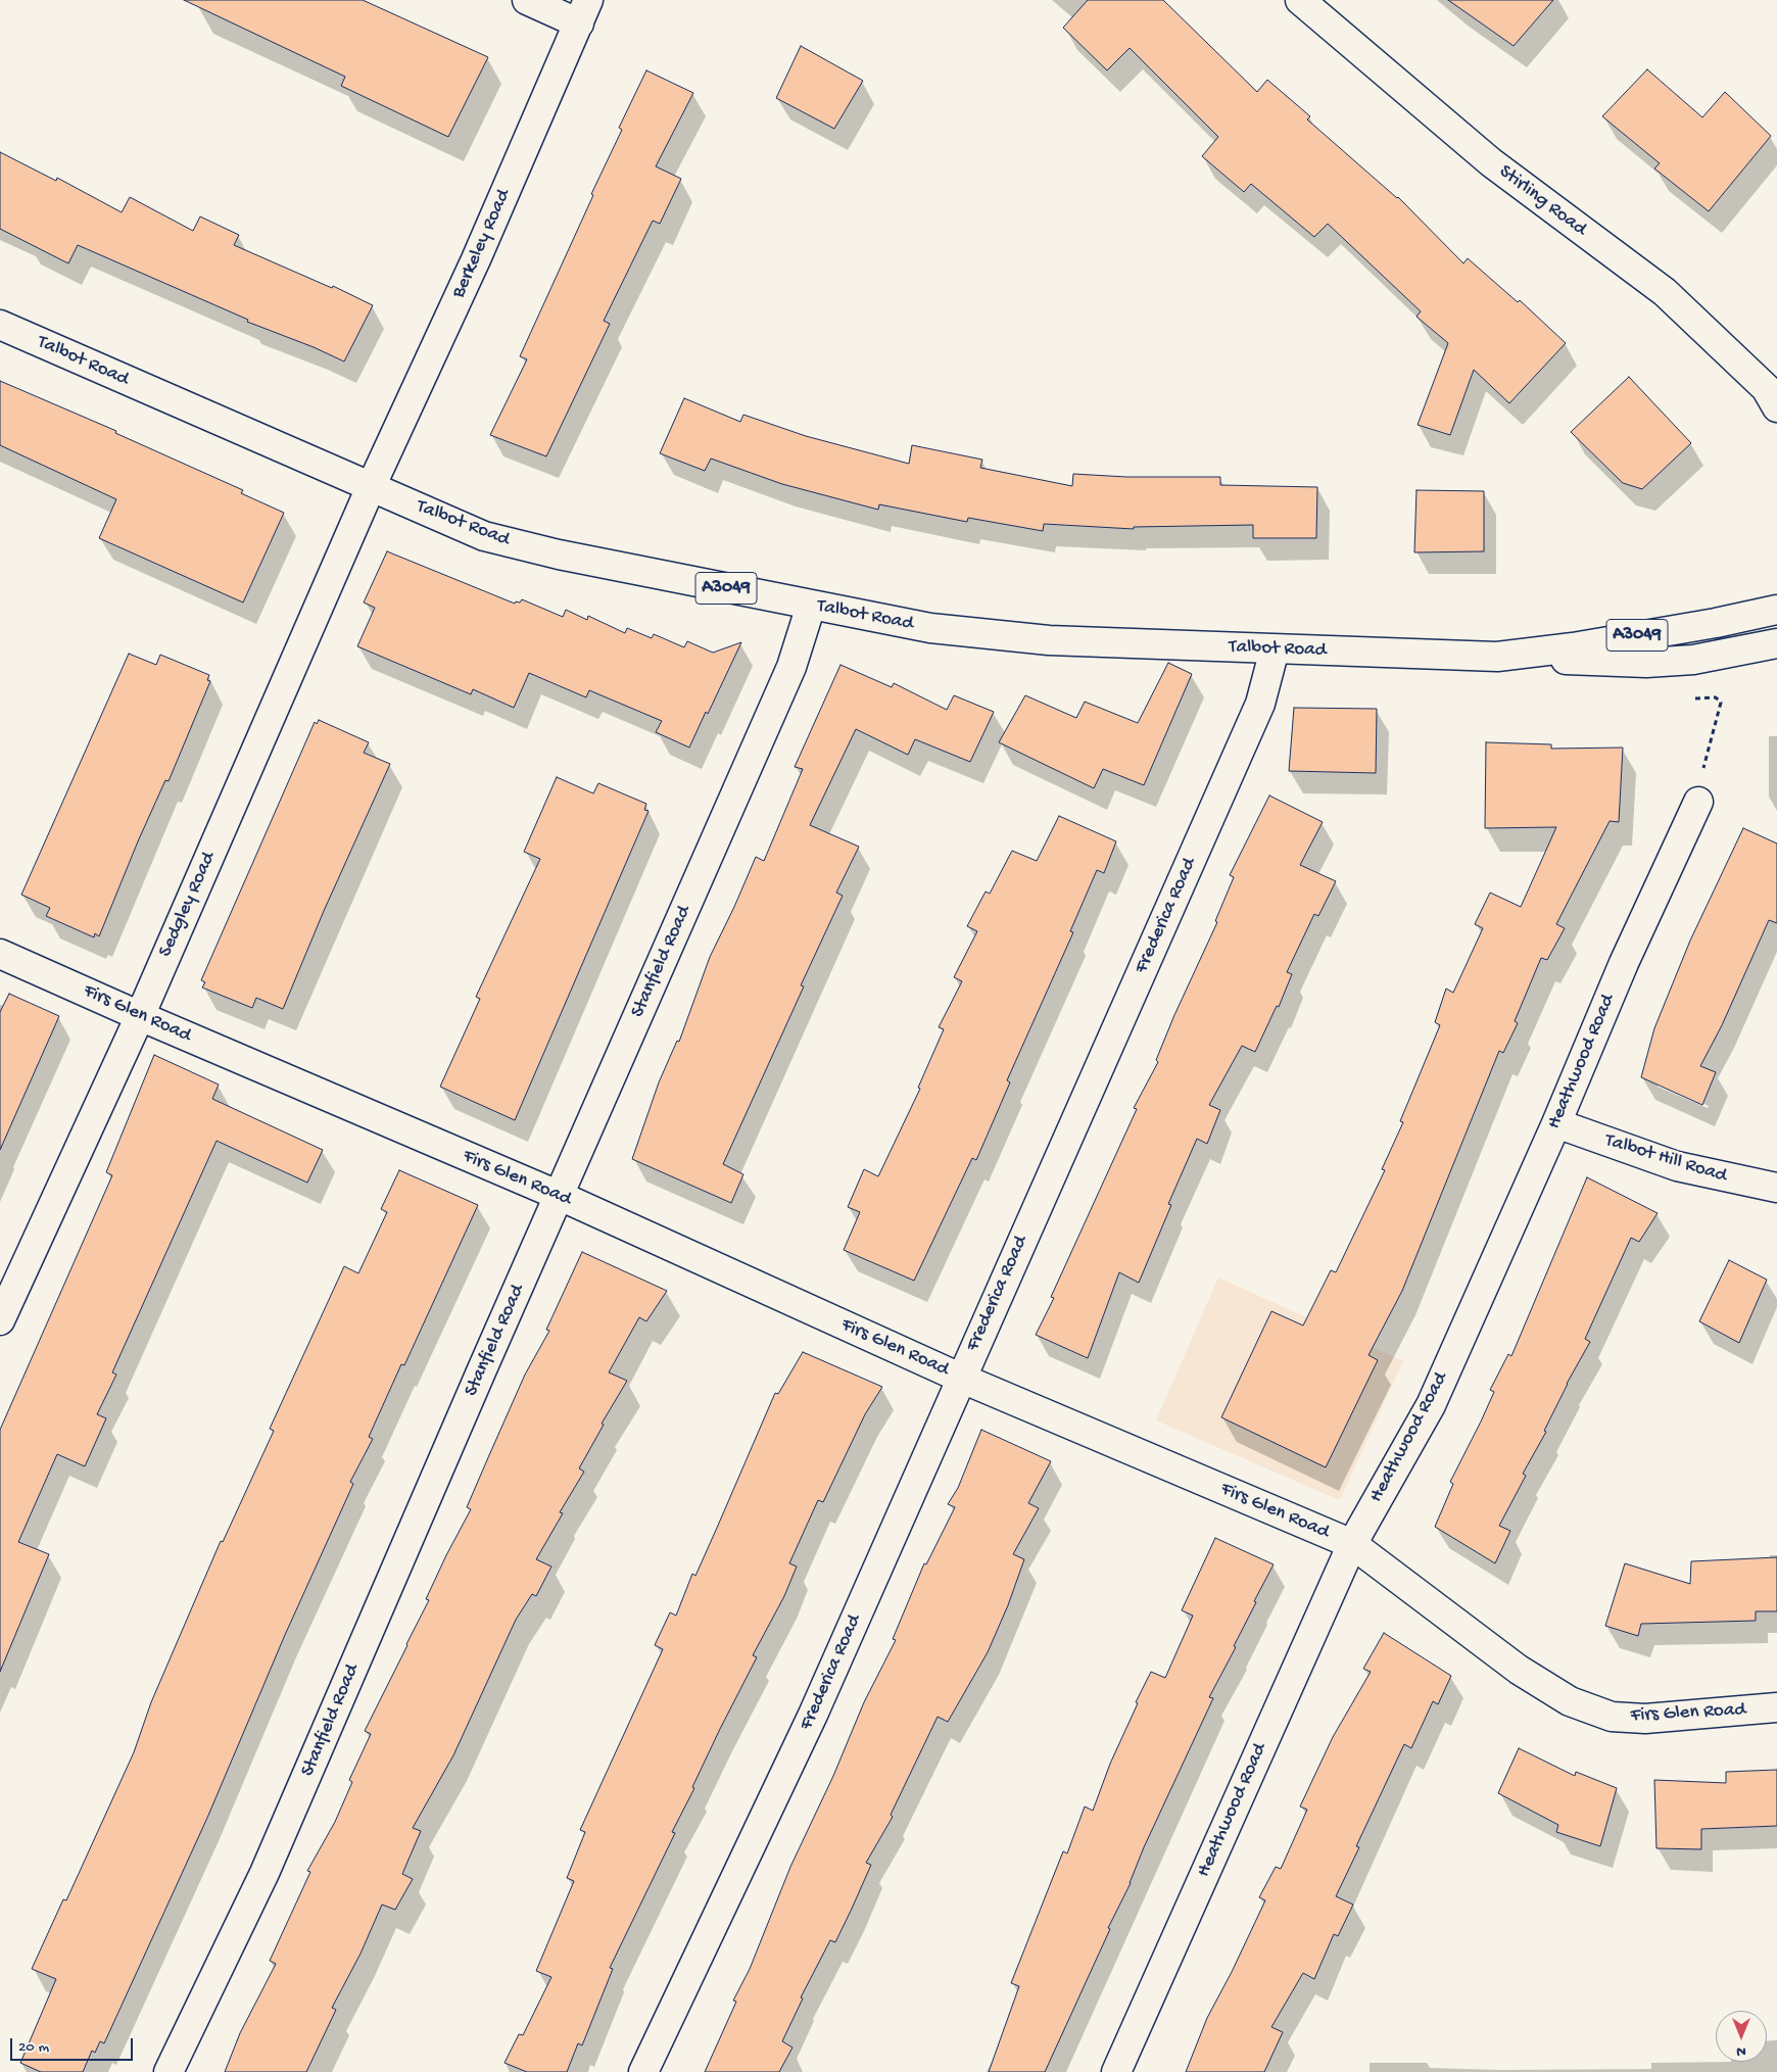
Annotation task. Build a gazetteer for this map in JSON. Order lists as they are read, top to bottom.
{
  "streets": {
    "street": [
      "Stirling Road",
      "Berkeley Road",
      "Talbot Road",
      "A3049",
      "Sedgley Road",
      "Frederica Road",
      "Stanfield Road",
      "Firs Glen Road",
      "Heathwood Road",
      "Talbot Hill Road"
    ]
  },
  "crossings": [
    ["Berkeley Road", "Talbot Road"],
    ["Berkeley Road", "Sedgley Road"],
    ["Talbot Road", "A3049"],
    ["Talbot Road", "Sedgley Road"],
    ["Talbot Road", "Frederica Road"],
    ["Talbot Road", "Stanfield Road"],
    ["Sedgley Road", "Firs Glen Road"],
    ["Frederica Road", "Firs Glen Road"],
    ["Stanfield Road", "Firs Glen Road"],
    ["Firs Glen Road", "Heathwood Road"],
    ["Heathwood Road", "Talbot Hill Road"]
  ],
  "scale_bar": "20 m",
  "north": "bottom"
}
